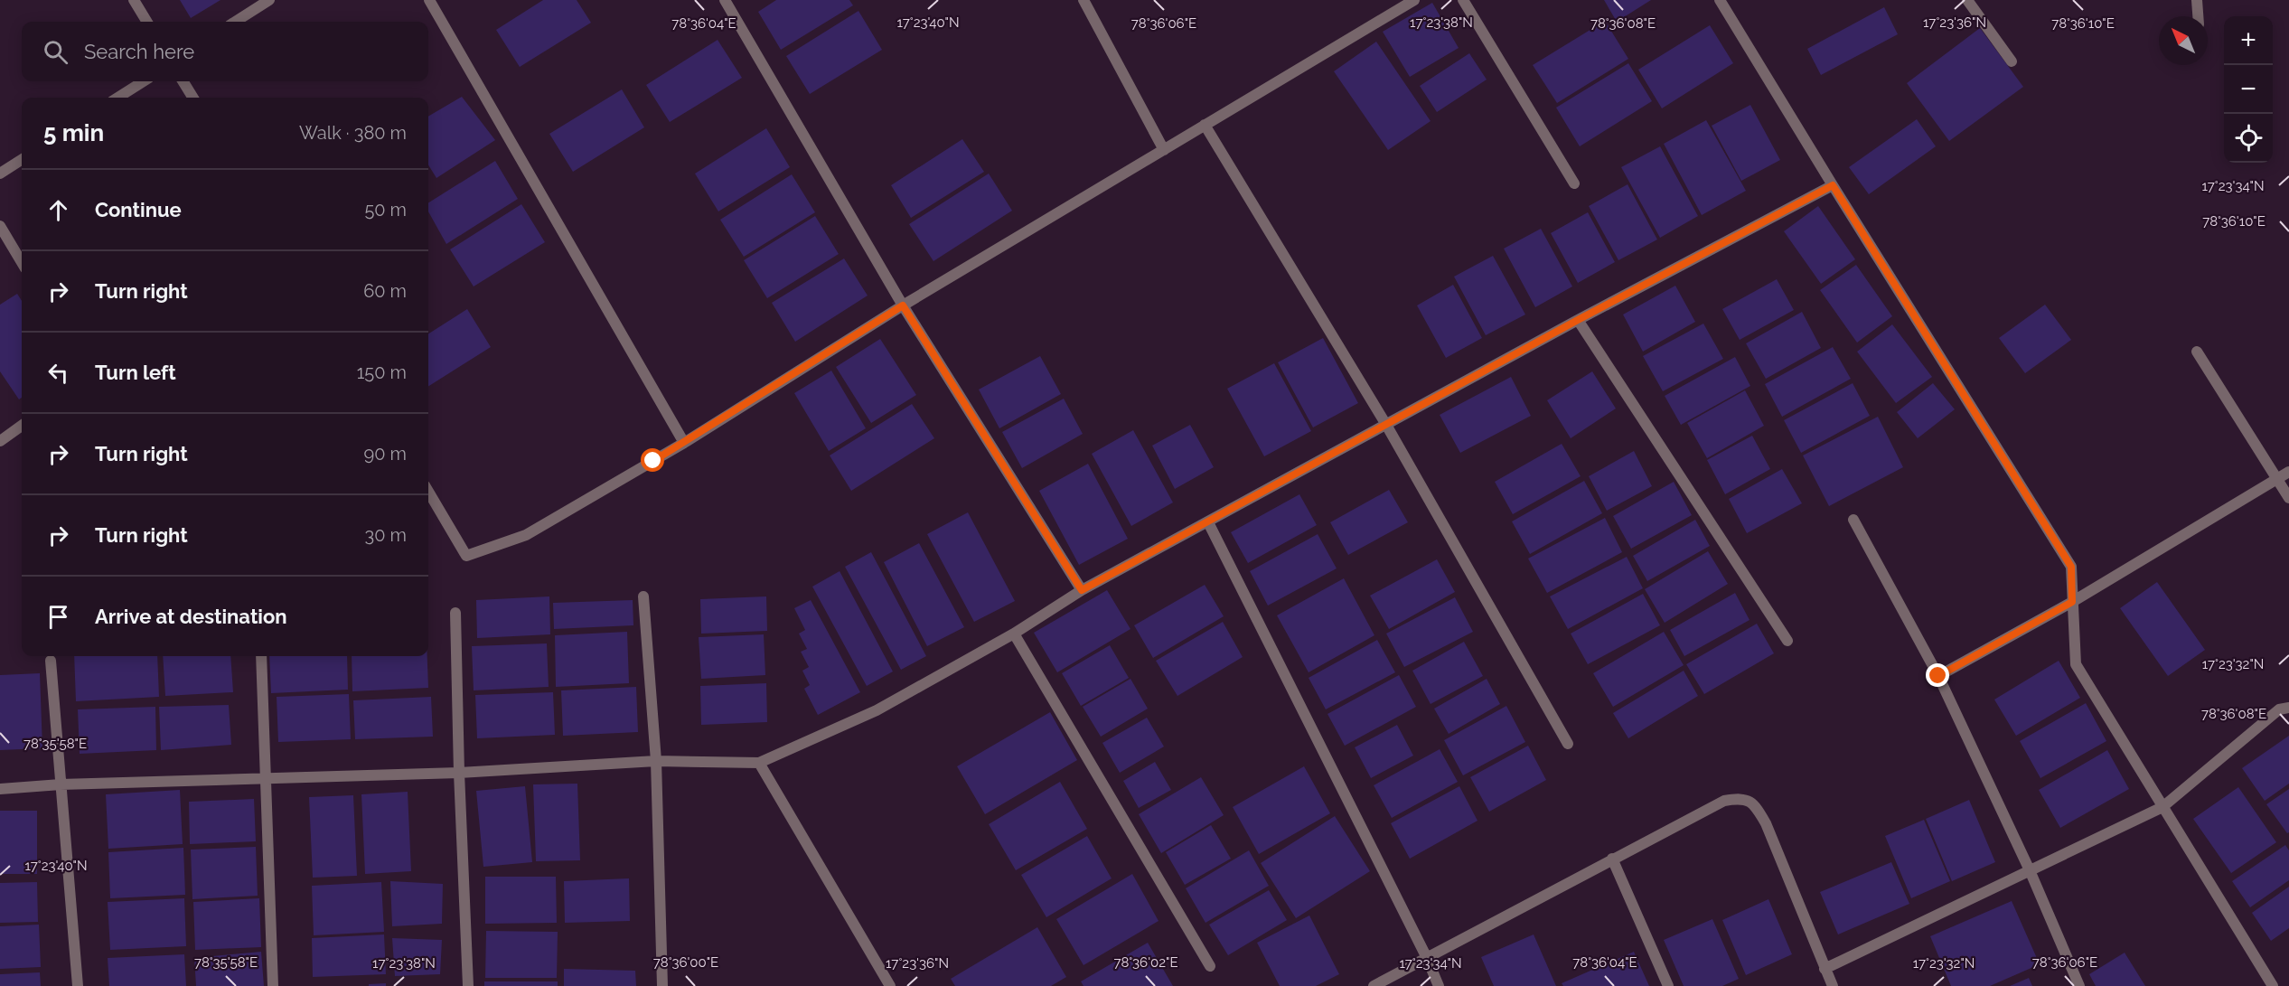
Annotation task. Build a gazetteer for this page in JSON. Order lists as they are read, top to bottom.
{
  "north": "top left",
  "page": {
    "map_buttons": ["+", "−"],
    "search": "Search here",
    "heading": ["5 min", "Walk · 380 m"],
    "list": [
      ["Continue", "50 m"],
      ["Turn right", "60 m"],
      ["Turn left", "150 m"],
      ["Turn right", "90 m"],
      ["Turn right", "30 m"],
      "Arrive at destination"
    ]
  },
  "coordinates": [
    "17°23'40\"N",
    "17°23'38\"N",
    "17°23'36\"N",
    "78°36'08\"E",
    "78°36'10\"E",
    "78°36'04\"E",
    "78°36'06\"E",
    "17°23'34\"N",
    "17°23'32\"N",
    "78°35'58\"E",
    "78°36'00\"E",
    "78°36'02\"E"
  ]
}
